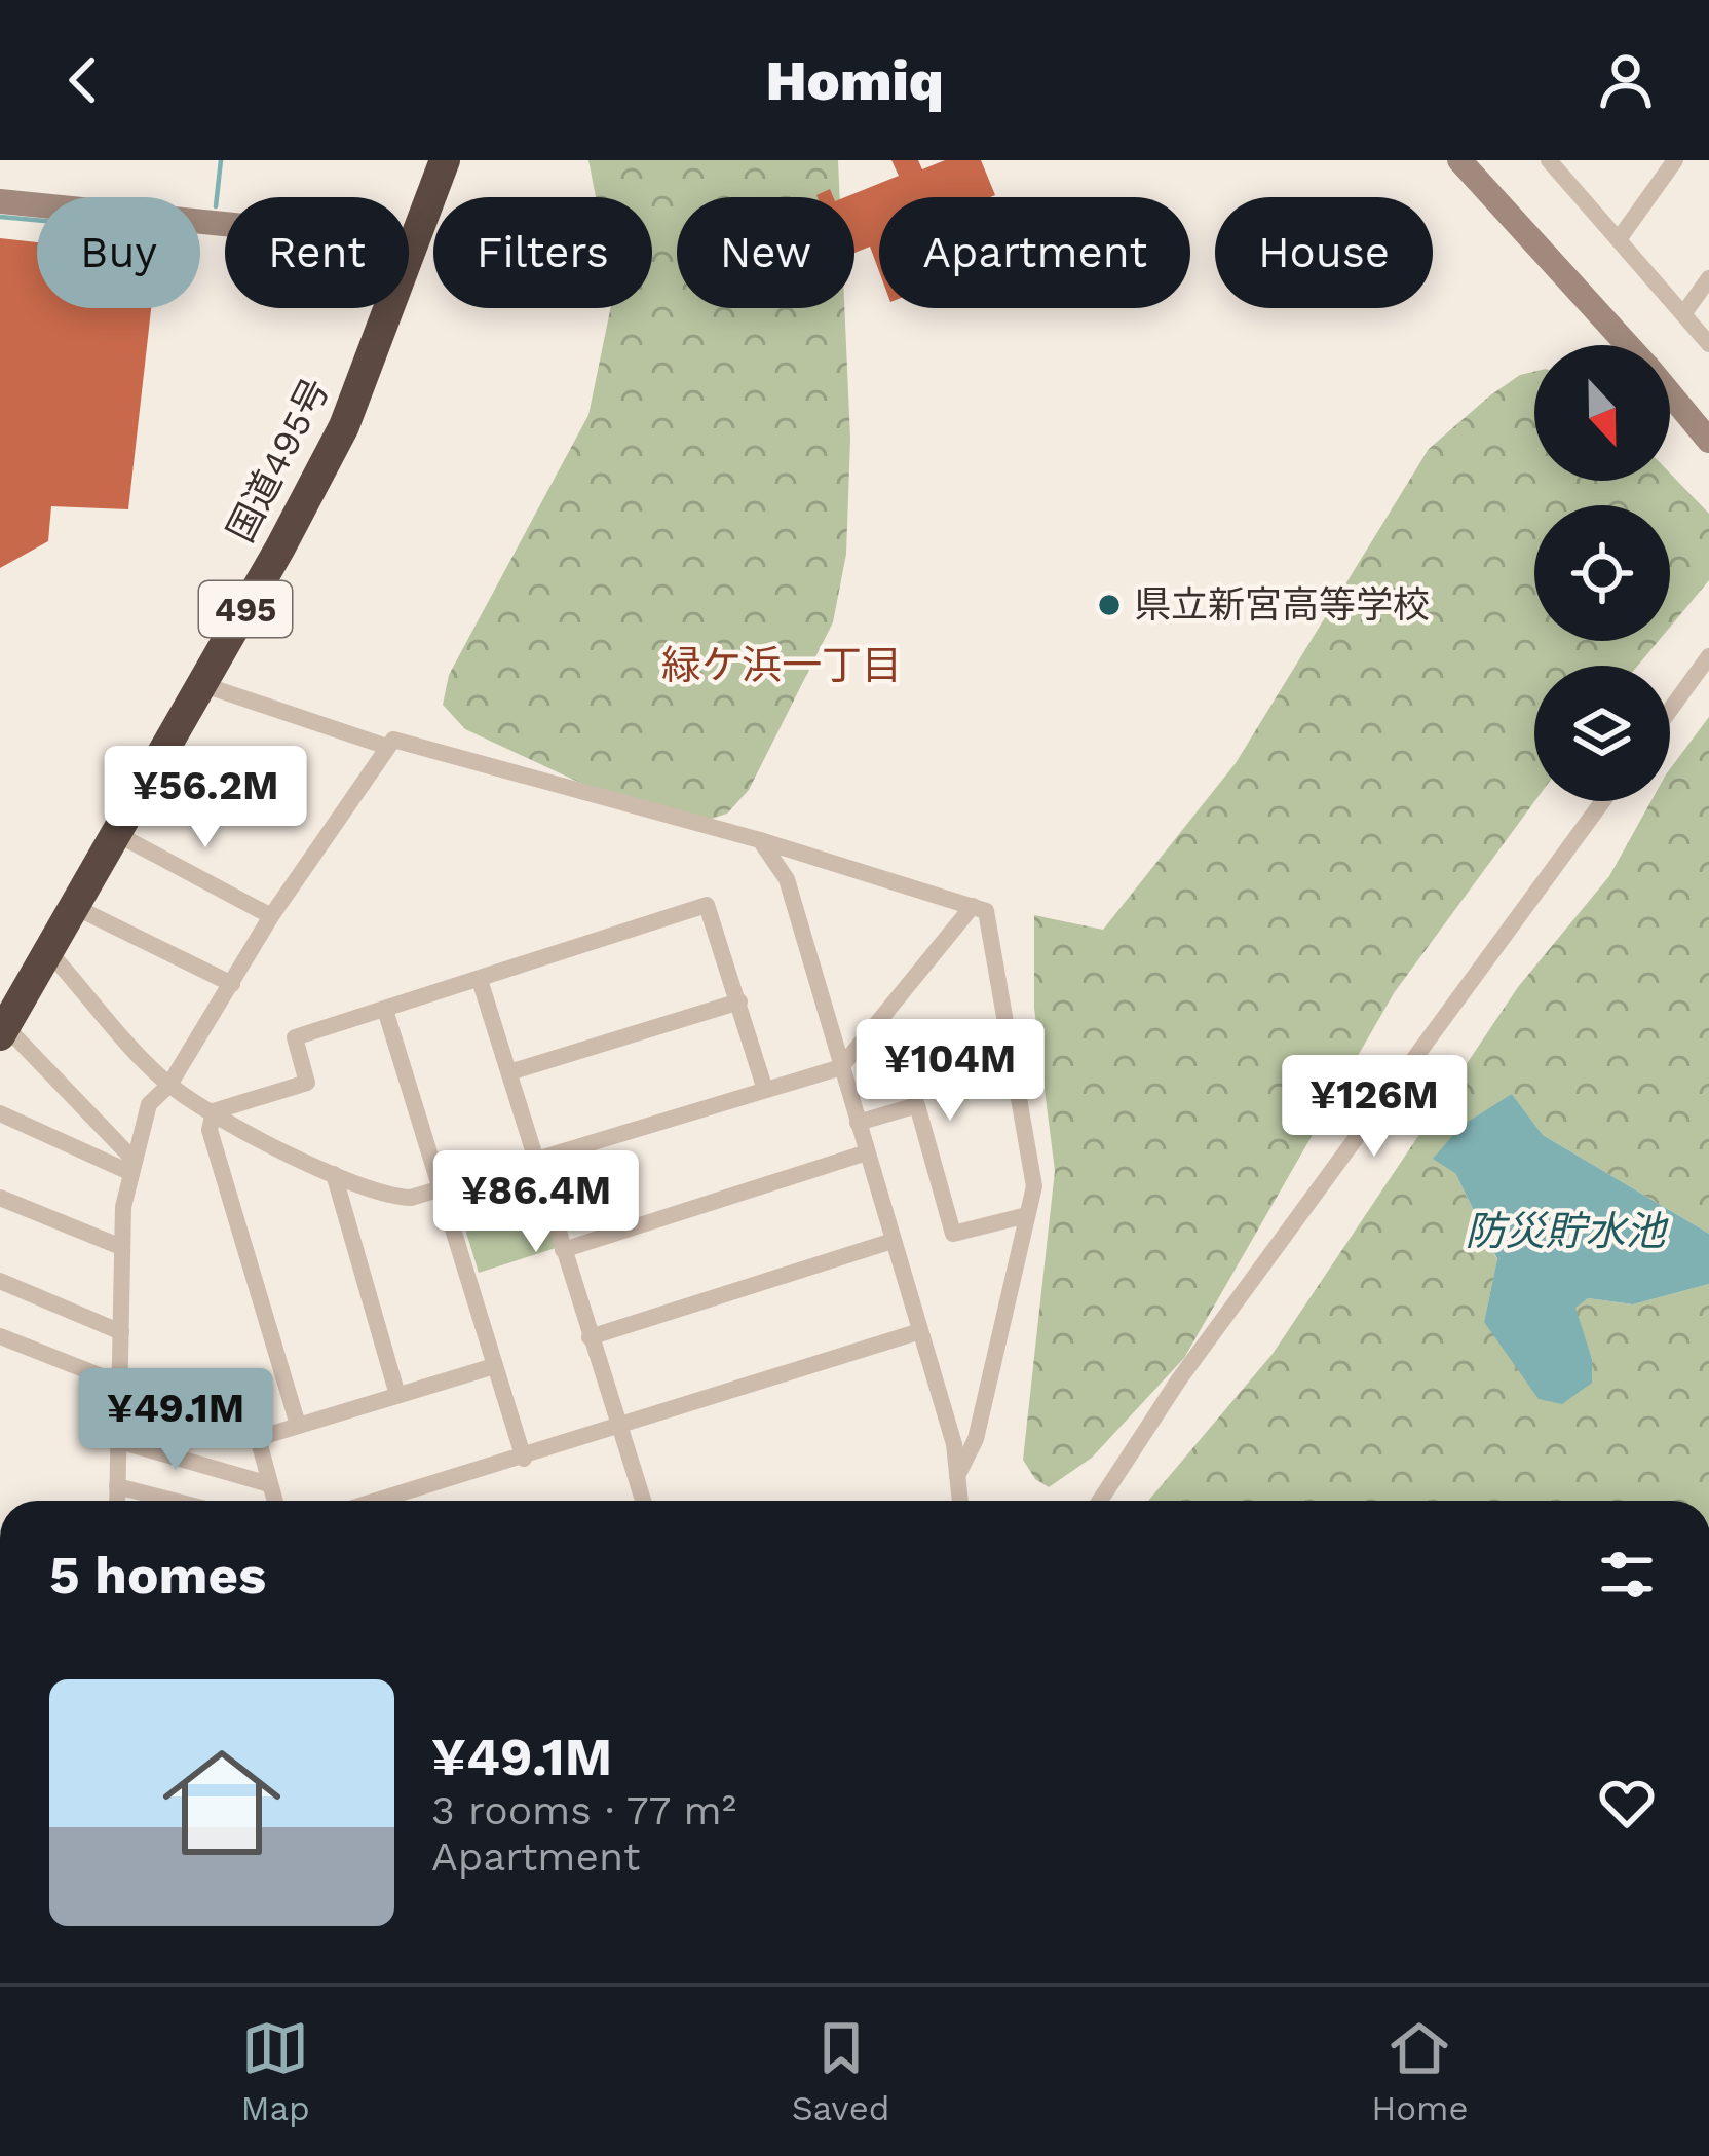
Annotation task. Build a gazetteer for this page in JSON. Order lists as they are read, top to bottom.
{
  "streets": {
    "highway": ["国道495号", "495"]
  },
  "districts": ["緑ケ浜一丁目"],
  "water": ["防災貯水池"],
  "places": ["県立新宮高等学校"],
  "north": "bottom",
  "page": {
    "header": "Homiq",
    "chip": [
      "Buy",
      "Rent",
      "Filters",
      "New",
      "Apartment",
      "House"
    ],
    "price": [
      "¥56.2M",
      "¥104M",
      "¥126M",
      "¥86.4M",
      "¥49.1M"
    ],
    "heading": "5 homes",
    "list": [
      {
        "name": "¥49.1M",
        "note": "3 rooms · 77 m² · Apartment"
      }
    ],
    "tabs": ["Map", "Saved", "Home"]
  }
}
